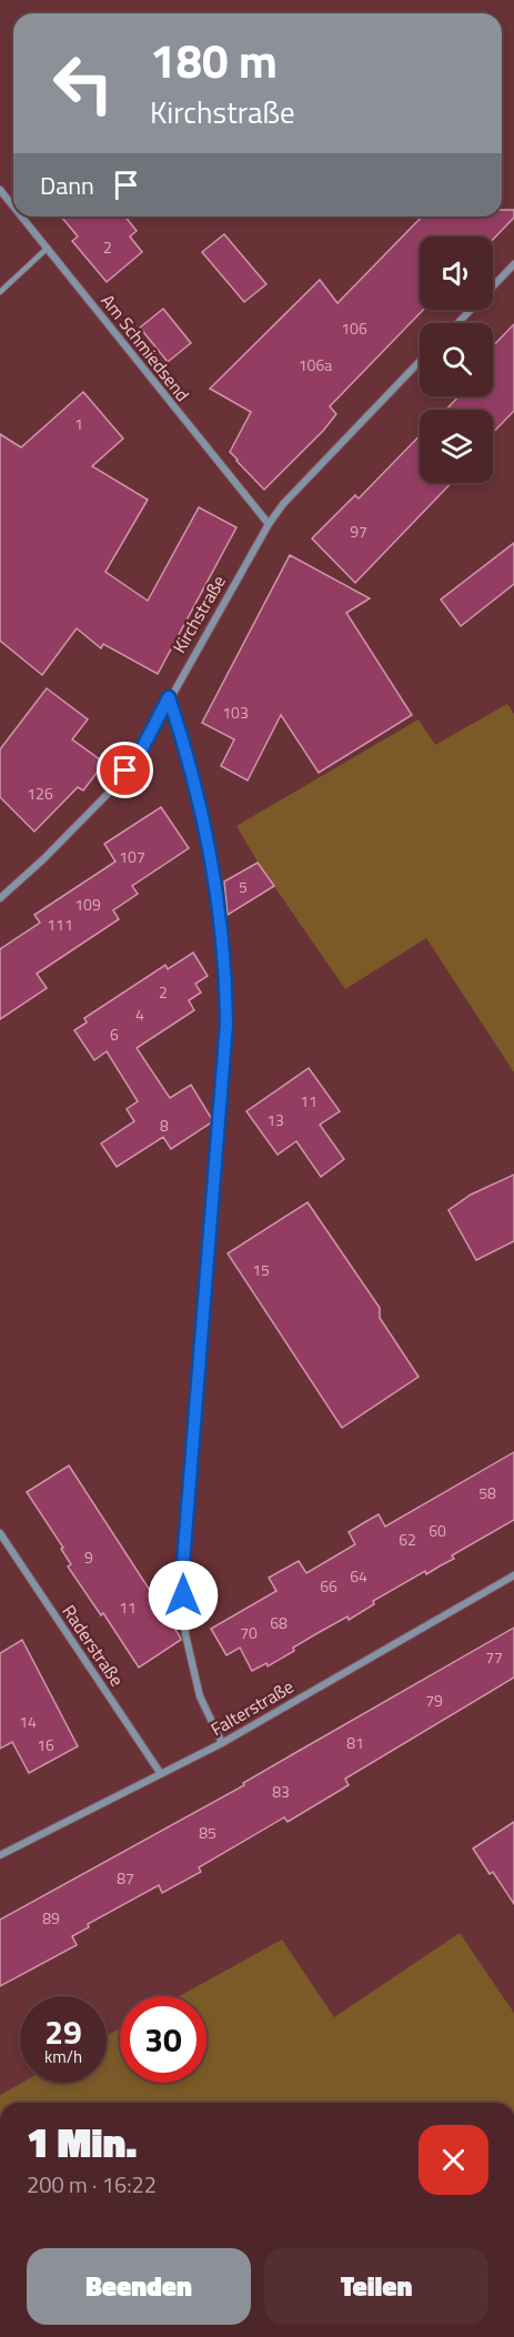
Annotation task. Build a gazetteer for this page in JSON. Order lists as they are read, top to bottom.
{
  "streets": {
    "street": [
      "Am Schmiedsend",
      "Kirchstraße",
      "Raderstraße",
      "Falterstraße"
    ]
  },
  "crossings": [
    ["Am Schmiedsend", "Kirchstraße"],
    ["Raderstraße", "Falterstraße"]
  ],
  "house_numbers": [
    "2",
    "106",
    "106a",
    "1",
    "97",
    "103",
    "126",
    "107",
    "5",
    "109",
    "111",
    "2",
    "4",
    "6",
    "11",
    "13",
    "8",
    "15",
    "58",
    "60",
    "62",
    "9",
    "64",
    "66",
    "11",
    "68",
    "70",
    "77",
    "79",
    "14",
    "81",
    "16",
    "83",
    "85",
    "87",
    "89"
  ],
  "page": {
    "turn": ["180 m", "Kirchstraße"],
    "then": "Dann",
    "speed": "29 km/h",
    "limit": "30",
    "heading": ["1 Min.", "200 m · 16:22"],
    "buttons": ["Beenden", "Teilen"]
  }
}
